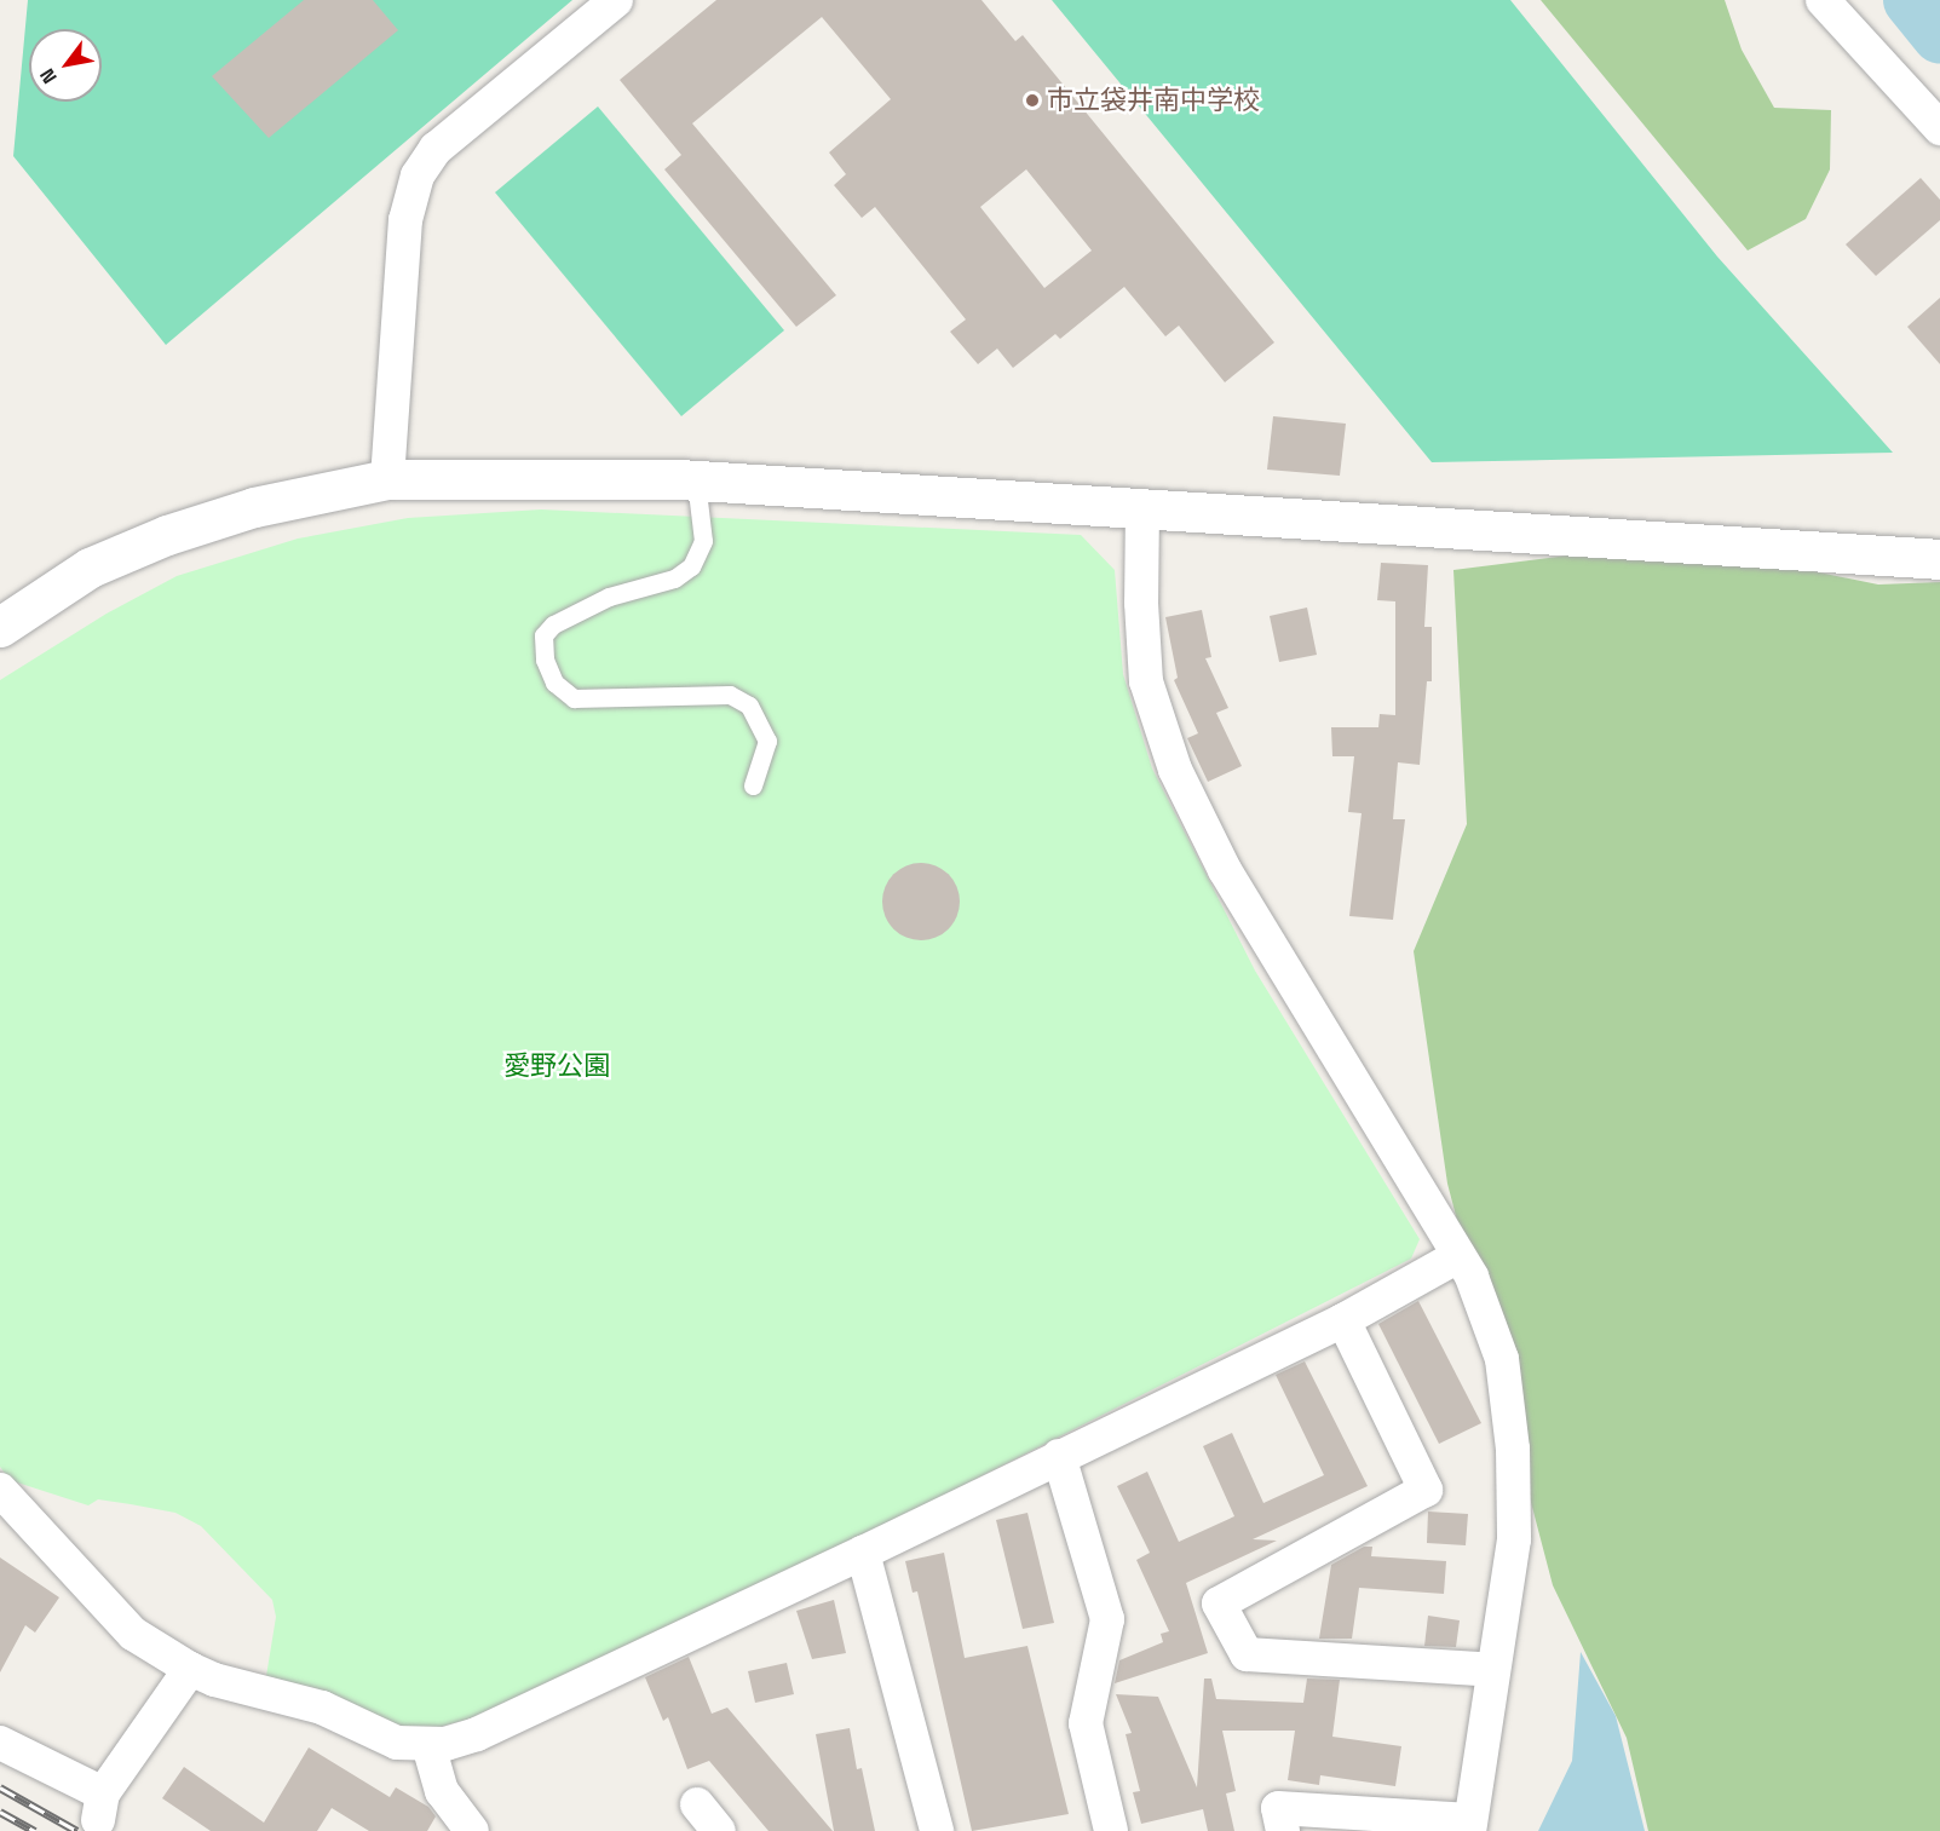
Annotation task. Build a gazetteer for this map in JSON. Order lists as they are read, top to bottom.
{
  "parks": ["愛野公園"],
  "places": ["市立袋井南中学校"],
  "north": "bottom left"
}
